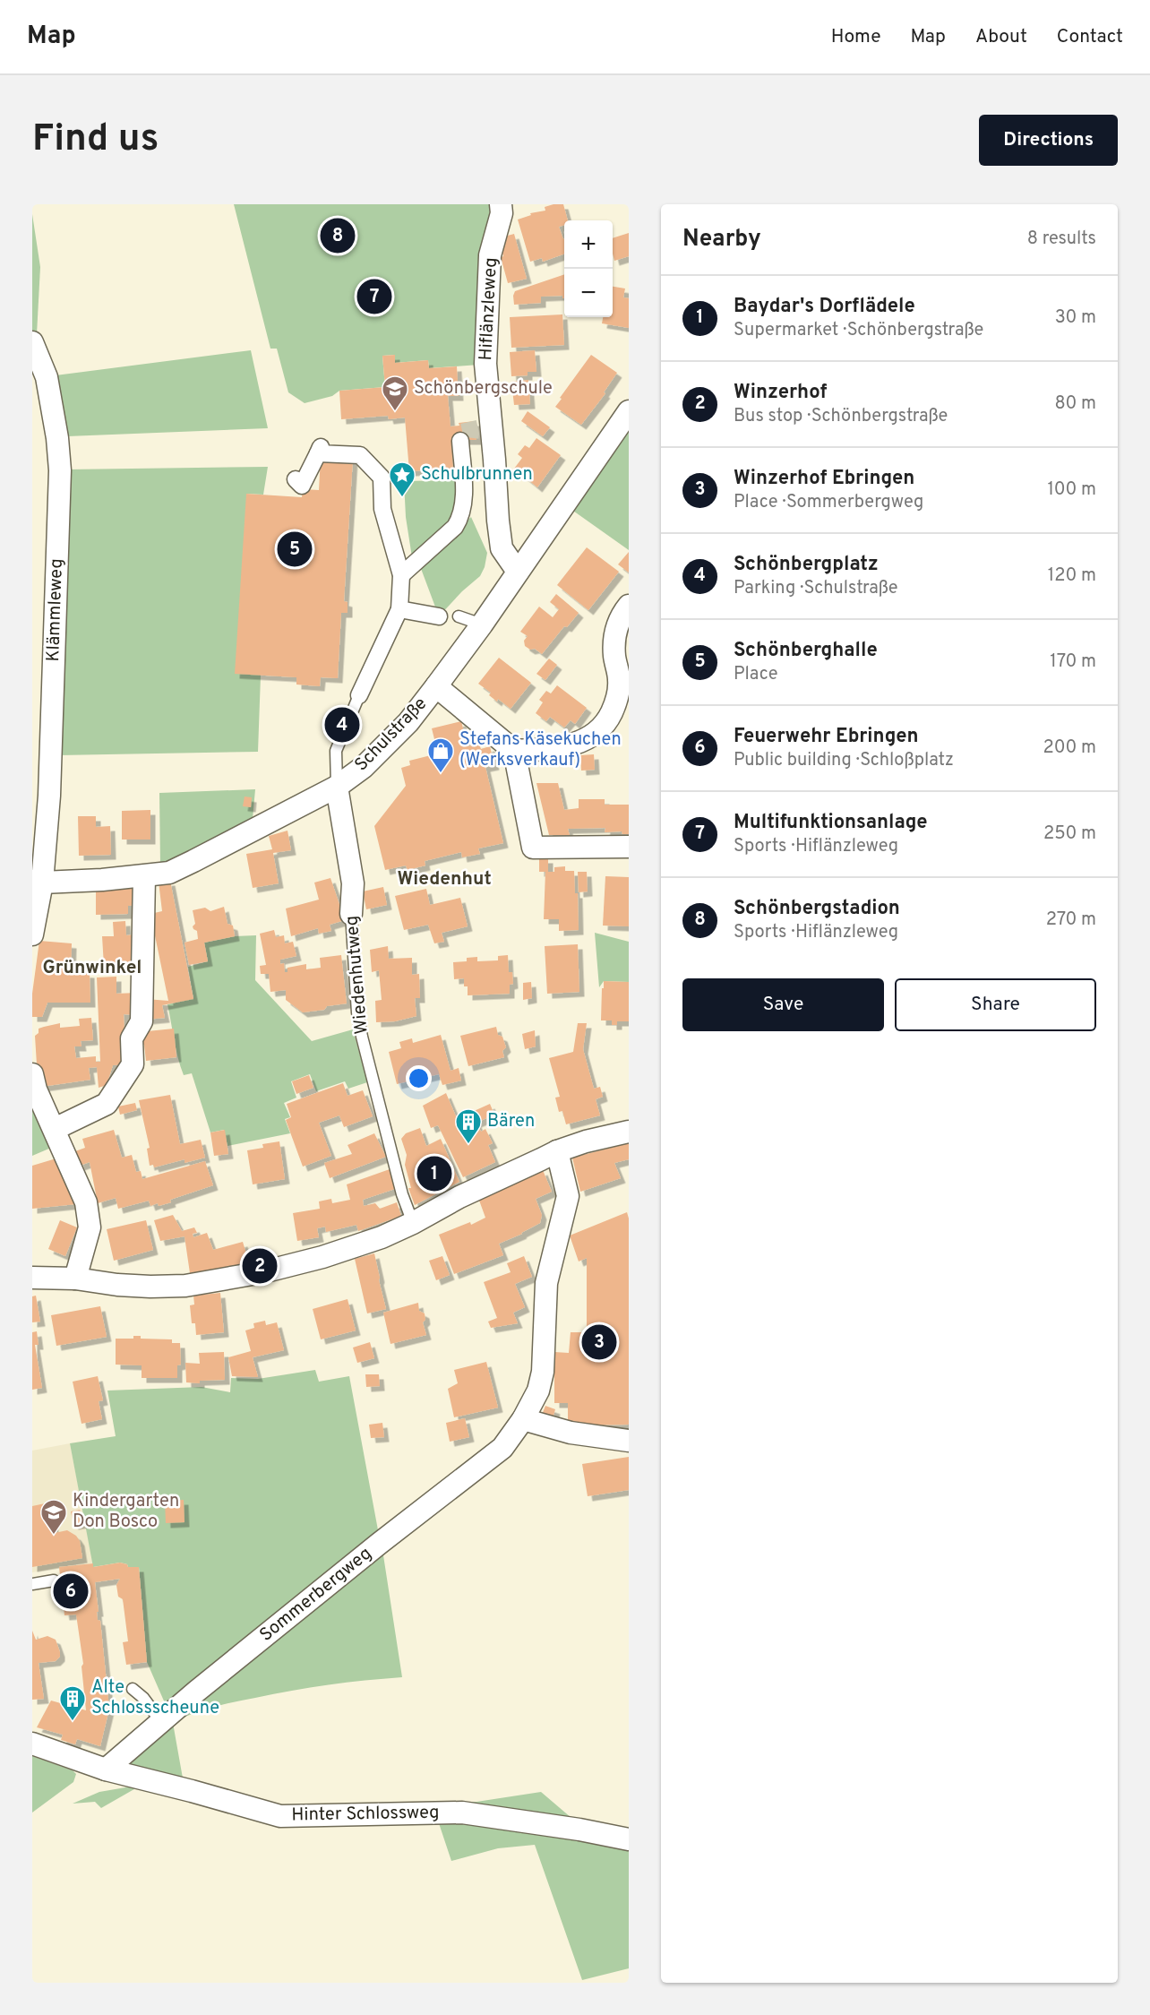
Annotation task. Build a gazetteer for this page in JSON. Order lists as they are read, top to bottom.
{
  "streets": {
    "street": [
      "Hiflänzleweg",
      "Klämmleweg",
      "Schulstraße",
      "Wiedenhutweg",
      "Sommerbergweg",
      "Hinter Schlossweg"
    ]
  },
  "crossings": [
    ["Hiflänzleweg", "Schulstraße"],
    ["Klämmleweg", "Schulstraße"],
    ["Schulstraße", "Wiedenhutweg"],
    ["Sommerbergweg", "Hinter Schlossweg"]
  ],
  "districts": ["Wiedenhut", "Grünwinkel"],
  "places": {
    "school or university": ["Schönbergschule", "Kindergarten Don Bosco"],
    "place": ["Schulbrunnen"],
    "shop": ["Stefans Käsekuchen (Werksverkauf)"],
    "building": ["Bären", "Alte Schlossscheune"]
  },
  "page": {
    "header": "Map",
    "nav": [
      "Home",
      "Map",
      "About",
      "Contact"
    ],
    "buttons": [
      "Directions",
      ["Save", "Share"]
    ],
    "title": "Find us",
    "heading": ["Nearby", "8 results"],
    "pins": [
      "8",
      "7",
      "5",
      "4",
      "1",
      "2",
      "3",
      "6"
    ],
    "map_buttons": ["+", "−"],
    "list": [
      {
        "mark": "1",
        "name": "Baydar's Dorflädele",
        "note": "Supermarket · Schönbergstraße",
        "value": "30 m"
      },
      {
        "mark": "2",
        "name": "Winzerhof",
        "note": "Bus stop · Schönbergstraße",
        "value": "80 m"
      },
      {
        "mark": "3",
        "name": "Winzerhof Ebringen",
        "note": "Place · Sommerbergweg",
        "value": "100 m"
      },
      {
        "mark": "4",
        "name": "Schönbergplatz",
        "note": "Parking · Schulstraße",
        "value": "120 m"
      },
      {
        "mark": "5",
        "name": "Schönberghalle",
        "note": "Place",
        "value": "170 m"
      },
      {
        "mark": "6",
        "name": "Feuerwehr Ebringen",
        "note": "Public building · Schloßplatz",
        "value": "200 m"
      },
      {
        "mark": "7",
        "name": "Multifunktionsanlage",
        "note": "Sports · Hiflänzleweg",
        "value": "250 m"
      },
      {
        "mark": "8",
        "name": "Schönbergstadion",
        "note": "Sports · Hiflänzleweg",
        "value": "270 m"
      }
    ]
  }
}
